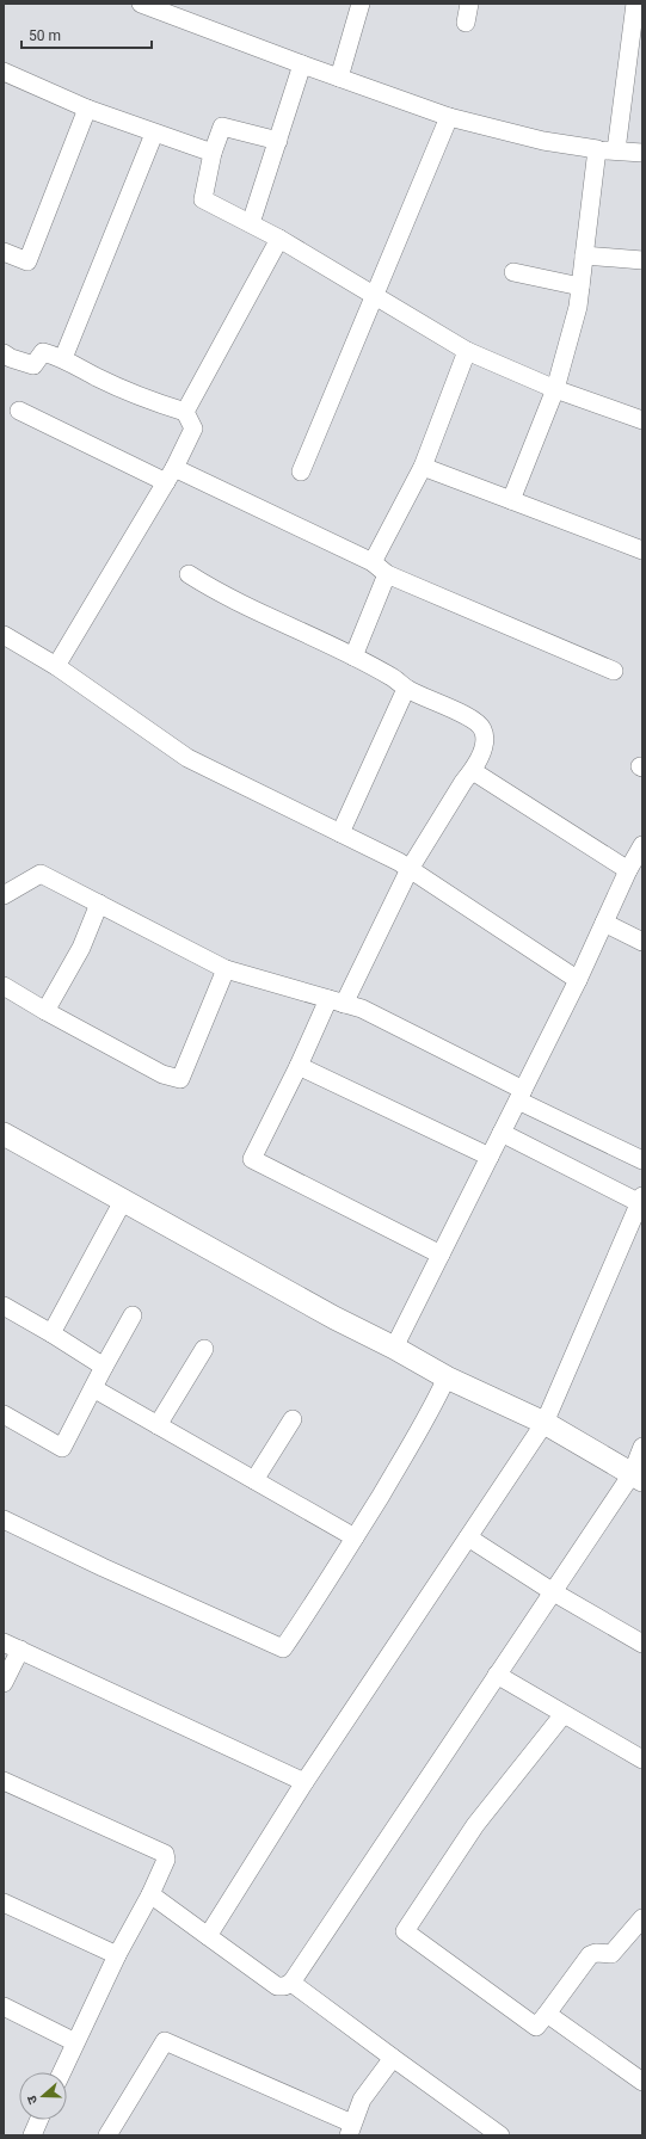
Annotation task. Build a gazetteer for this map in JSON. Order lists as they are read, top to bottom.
{
  "scale_bar": "50 m",
  "north": "left"
}
